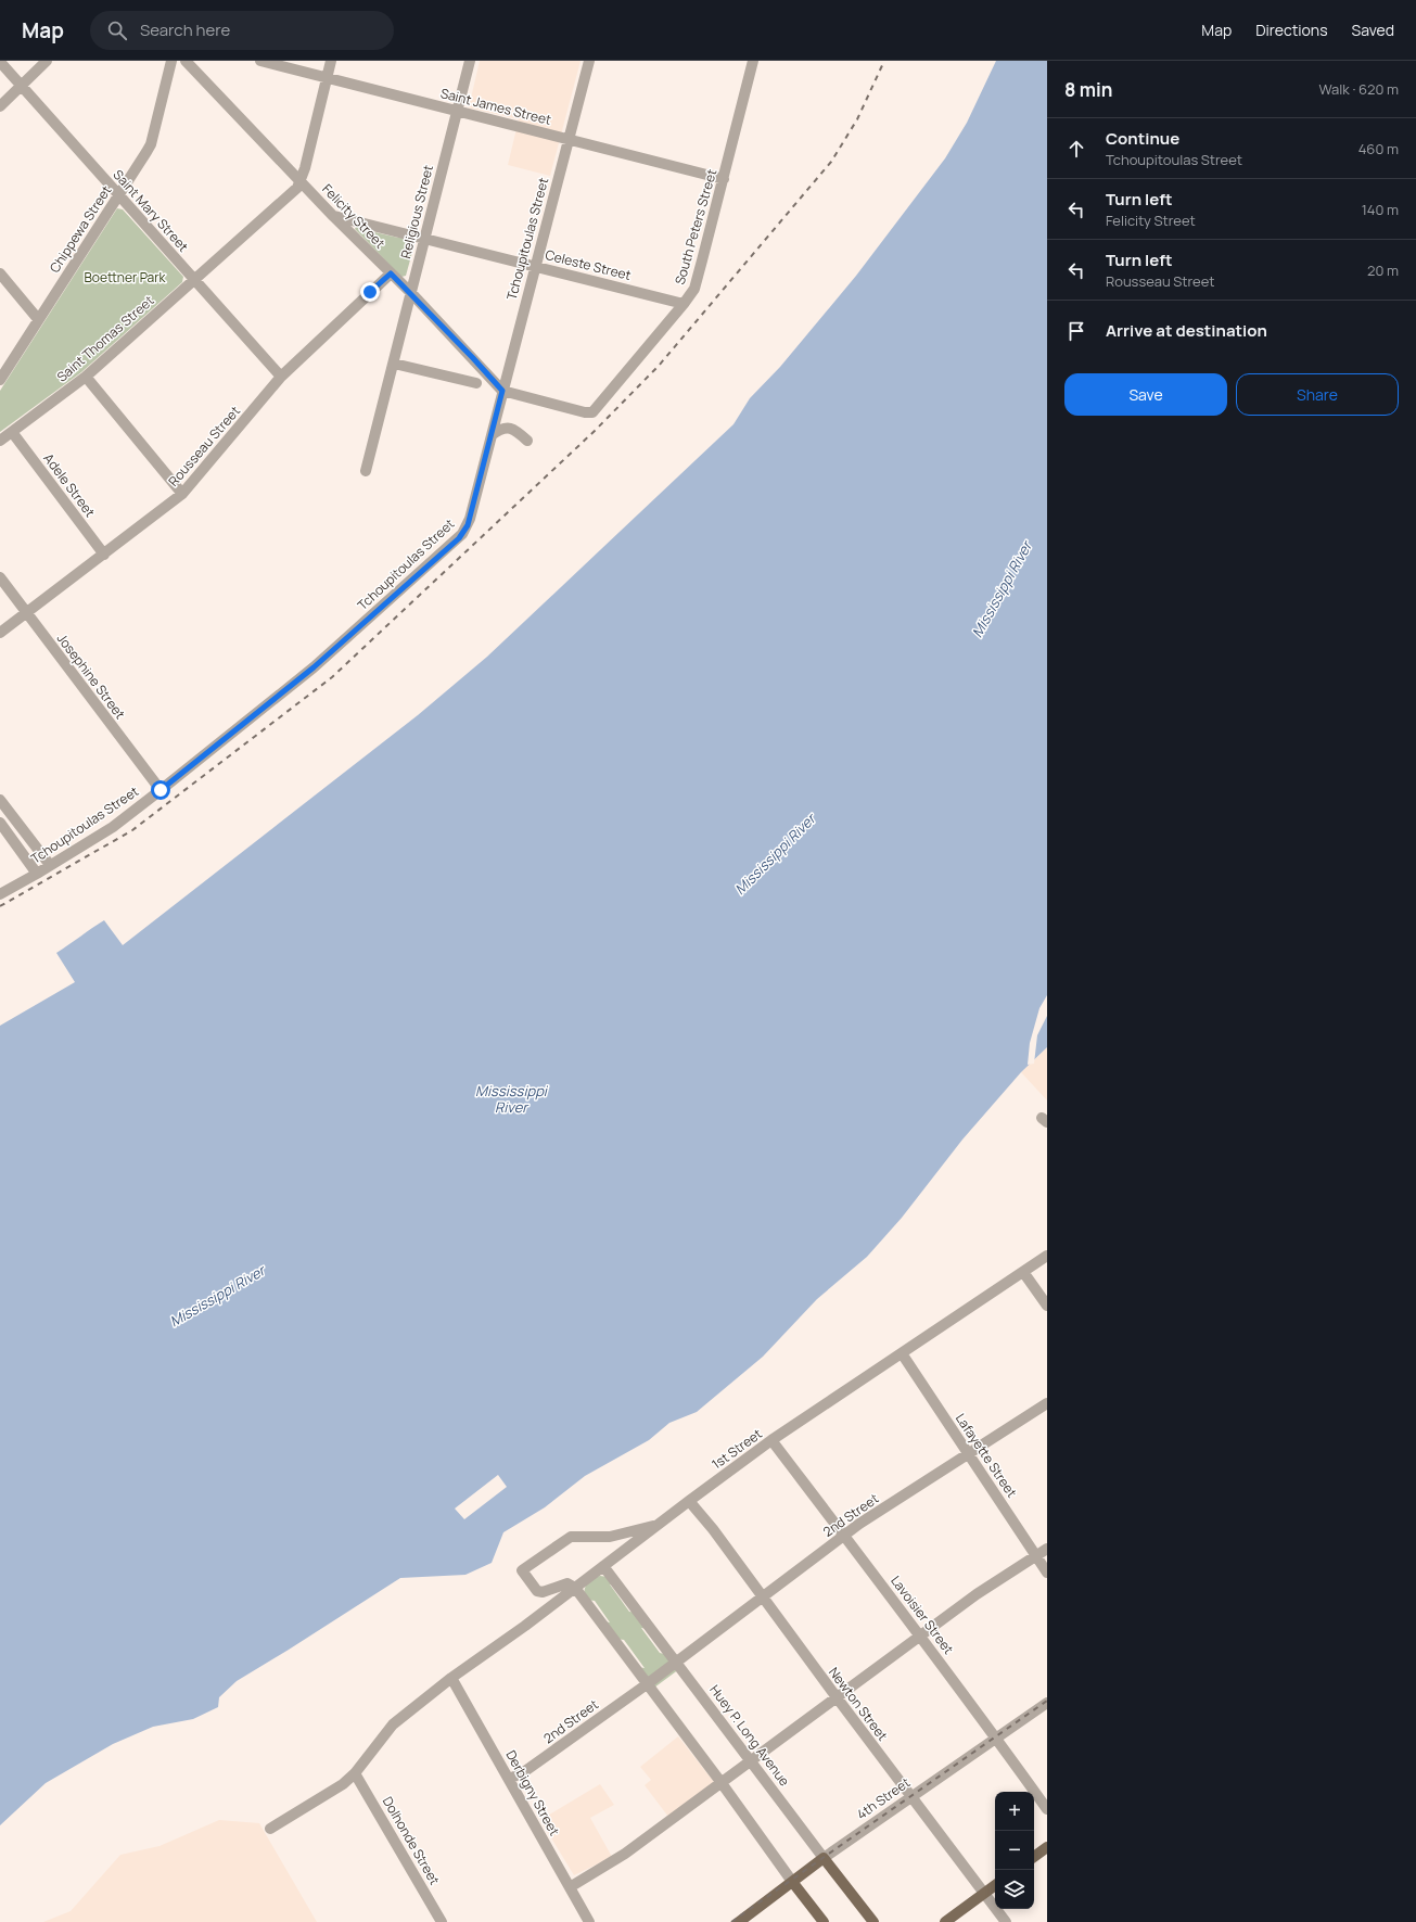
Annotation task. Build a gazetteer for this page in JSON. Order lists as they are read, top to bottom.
{
  "streets": {
    "main road": ["Huey P. Long Avenue", "4th Street"],
    "street": [
      "Saint James Street",
      "Saint Mary Street",
      "Religious Street",
      "Felicity Street",
      "South Peters Street",
      "Chippewa Street",
      "Tchoupitoulas Street",
      "Celeste Street",
      "Saint Thomas Street",
      "Rousseau Street",
      "Adele Street",
      "Josephine Street",
      "1st Street",
      "Lafayette Street",
      "2nd Street",
      "Lavoisier Street",
      "Newton Street",
      "Derbigny Street",
      "Dolhonde Street"
    ]
  },
  "crossings": [
    ["Saint James Street", "Religious Street"],
    ["Saint James Street", "South Peters Street"],
    ["Saint James Street", "Tchoupitoulas Street"],
    ["Saint Mary Street", "Chippewa Street"],
    ["Saint Mary Street", "Saint Thomas Street"],
    ["Saint Mary Street", "Rousseau Street"],
    ["Religious Street", "Felicity Street"],
    ["Religious Street", "Celeste Street"],
    ["Felicity Street", "South Peters Street"],
    ["Felicity Street", "Tchoupitoulas Street"],
    ["Felicity Street", "Celeste Street"],
    ["Felicity Street", "Saint Thomas Street"],
    ["Felicity Street", "Rousseau Street"],
    ["South Peters Street", "Tchoupitoulas Street"],
    ["South Peters Street", "Celeste Street"],
    ["Tchoupitoulas Street", "Celeste Street"],
    ["Tchoupitoulas Street", "Josephine Street"],
    ["Saint Thomas Street", "Adele Street"],
    ["Rousseau Street", "Adele Street"],
    ["Rousseau Street", "Josephine Street"],
    ["1st Street", "Lafayette Street"],
    ["1st Street", "Lavoisier Street"],
    ["1st Street", "Newton Street"],
    ["1st Street", "Huey P. Long Avenue"],
    ["1st Street", "Derbigny Street"],
    ["1st Street", "Dolhonde Street"],
    ["Lafayette Street", "2nd Street"],
    ["2nd Street", "Lavoisier Street"],
    ["2nd Street", "Newton Street"],
    ["2nd Street", "Huey P. Long Avenue"],
    ["2nd Street", "Derbigny Street"],
    ["Lavoisier Street", "4th Street"],
    ["Newton Street", "4th Street"],
    ["Huey P. Long Avenue", "4th Street"]
  ],
  "water": ["Mississippi River"],
  "parks": ["Boettner Park"],
  "page": {
    "header": "Map",
    "search": "Search here",
    "nav": ["Map", "Directions", "Saved"],
    "heading": ["8 min", "Walk · 620 m"],
    "list": [
      ["Continue", "Tchoupitoulas Street", "460 m"],
      ["Turn left", "Felicity Street", "140 m"],
      ["Turn left", "Rousseau Street", "20 m"],
      "Arrive at destination"
    ],
    "buttons": ["Save", "Share"],
    "map_buttons": ["+", "−"]
  }
}
